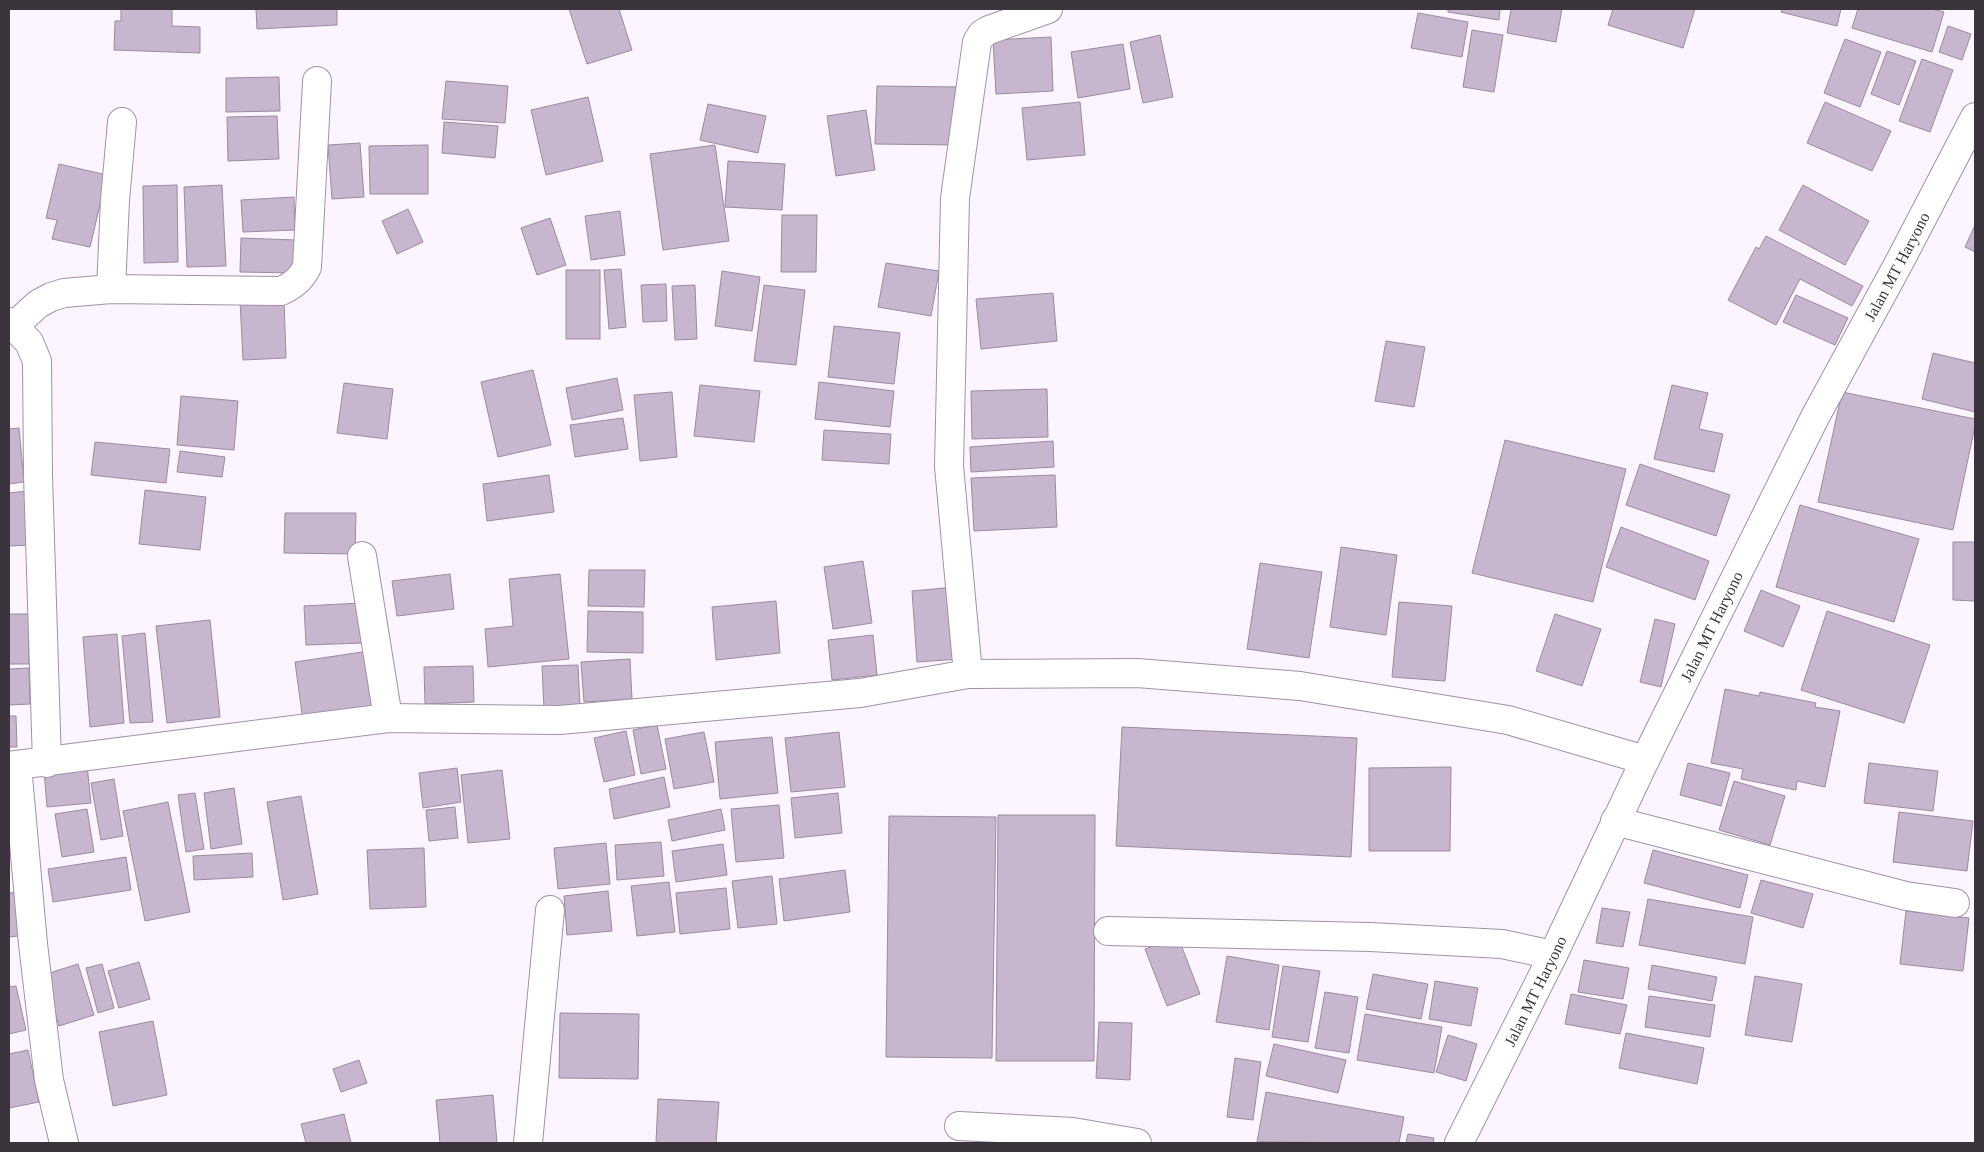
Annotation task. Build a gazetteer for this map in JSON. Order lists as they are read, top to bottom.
{
  "streets": {
    "street": ["Jalan MT Haryono"]
  }
}
